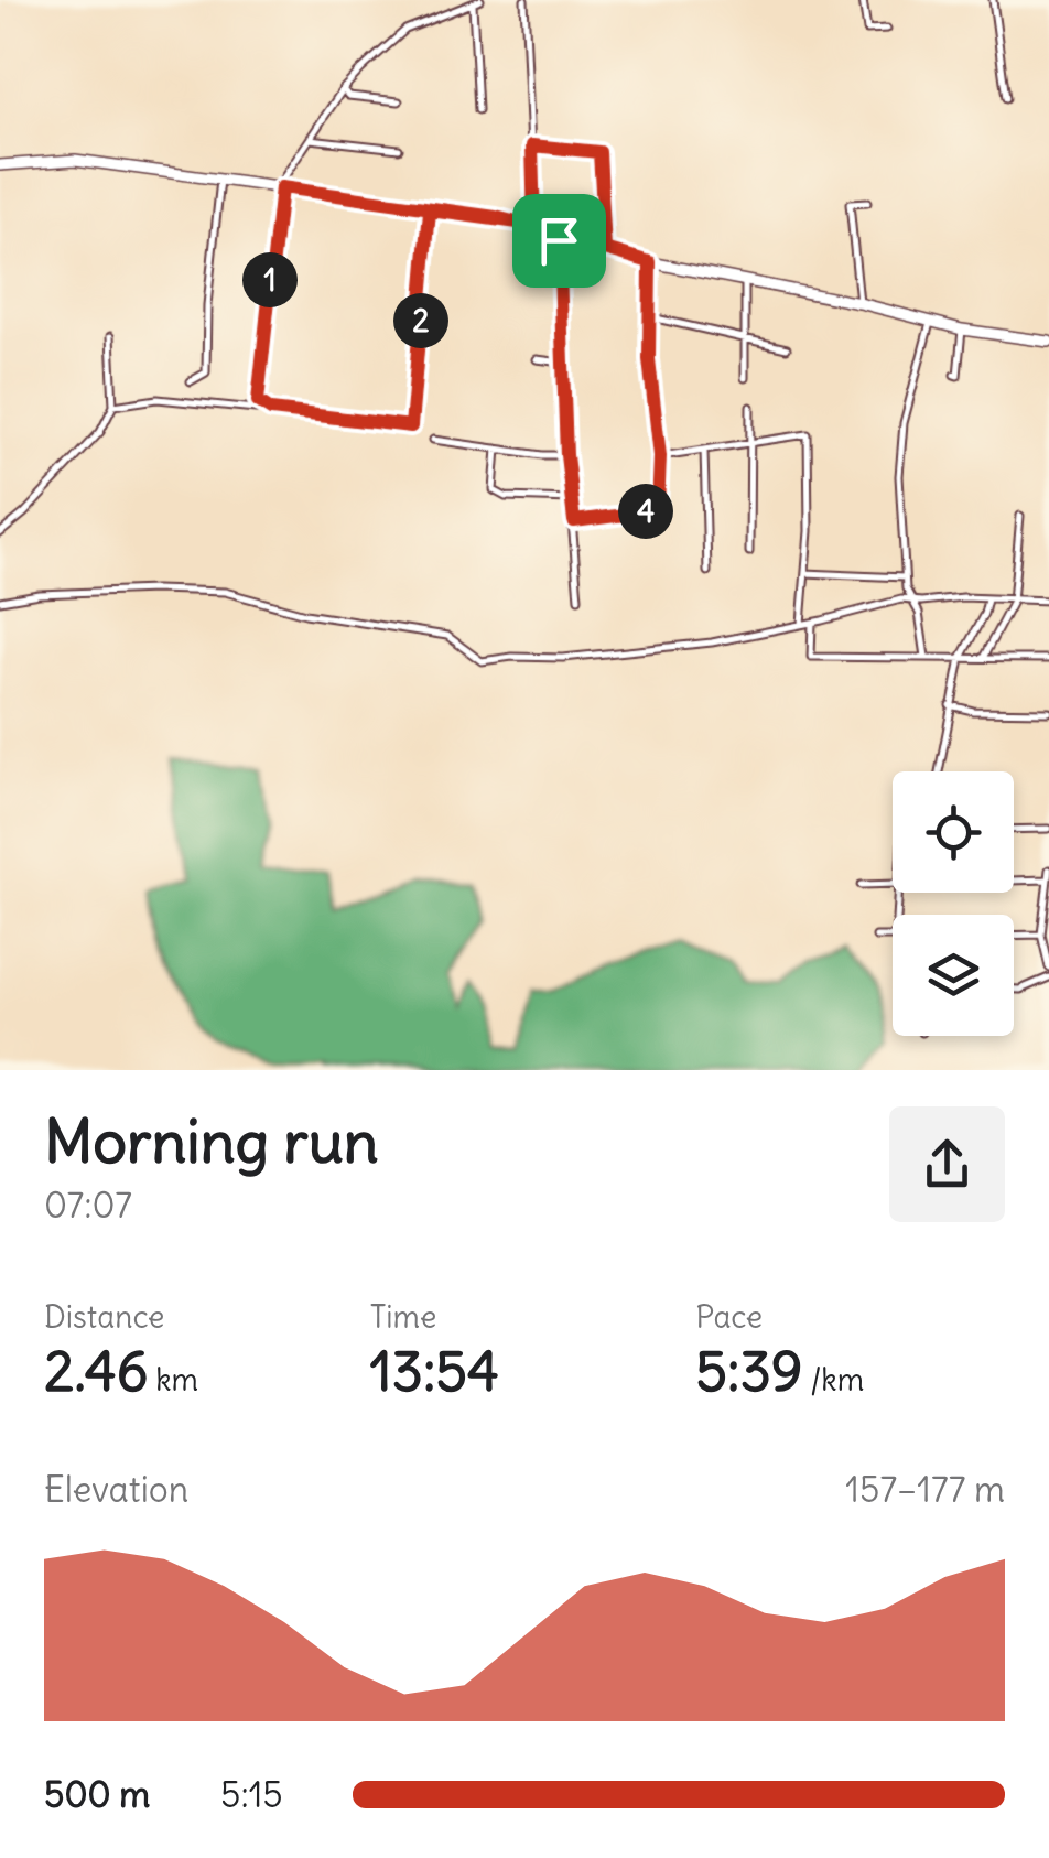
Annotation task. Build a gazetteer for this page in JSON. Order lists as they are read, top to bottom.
{
  "page": {
    "pins": ["1", "2", "4"],
    "heading": ["Morning run", "07:07"],
    "stats": [
      ["Distance", "2.46 km"],
      ["Time", "13:54"],
      ["Pace", "5:39 /km"]
    ],
    "chart": ["Elevation", "157–177 m"],
    "list": [
      {
        "name": "500 m",
        "note": "5:15"
      }
    ]
  }
}
